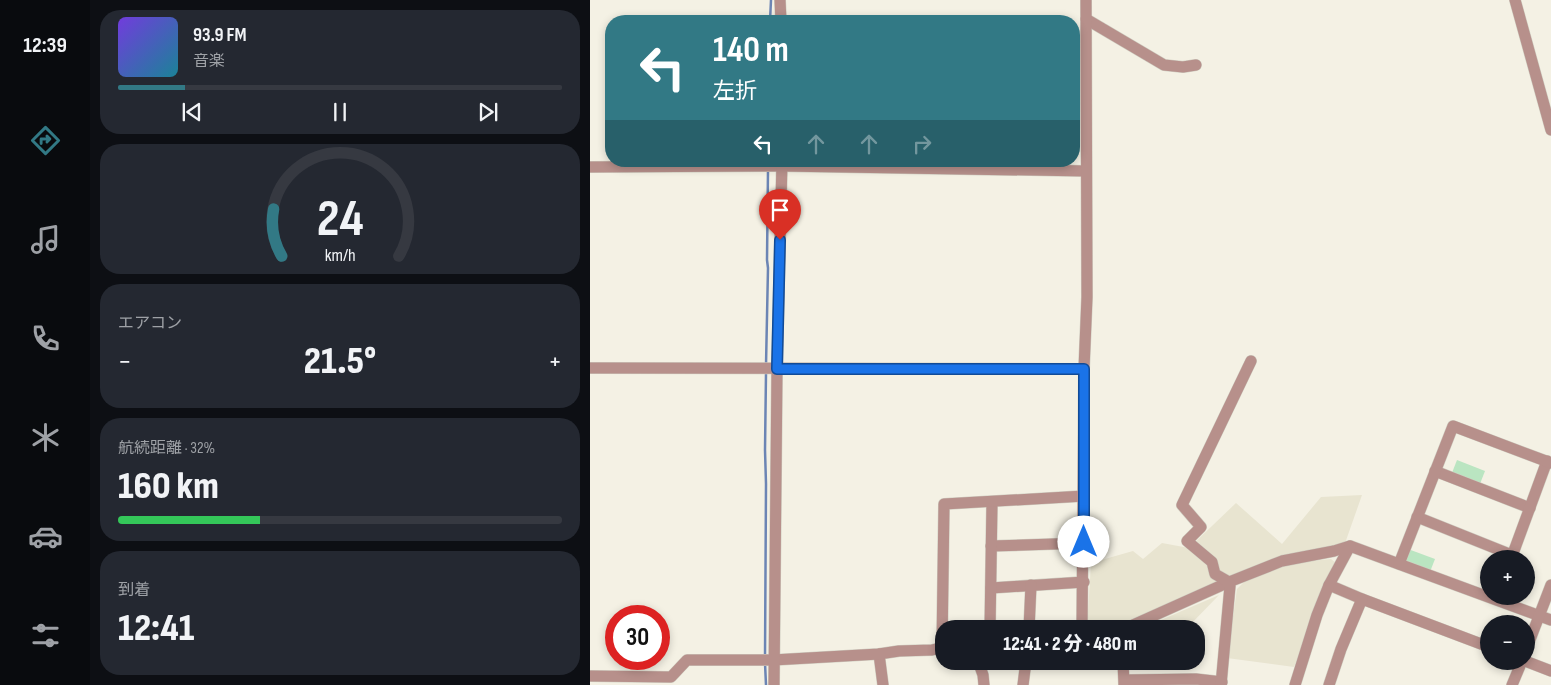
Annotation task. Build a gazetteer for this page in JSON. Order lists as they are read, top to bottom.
{
  "page": {
    "tabs": "12:39",
    "turn": ["140 m", "左折"],
    "song": ["93.9 FM", "音楽"],
    "tile": [
      "エアコン",
      ["航続距離 · 32%", "160 km"],
      ["到着", "12:41"]
    ],
    "heat": ["−", "21.5°", "+"],
    "map_buttons": ["+", "−"],
    "limit": "30",
    "trip": "12:41 · 2 分 · 480 m",
    "gauge": ["24", "km/h"]
  }
}
